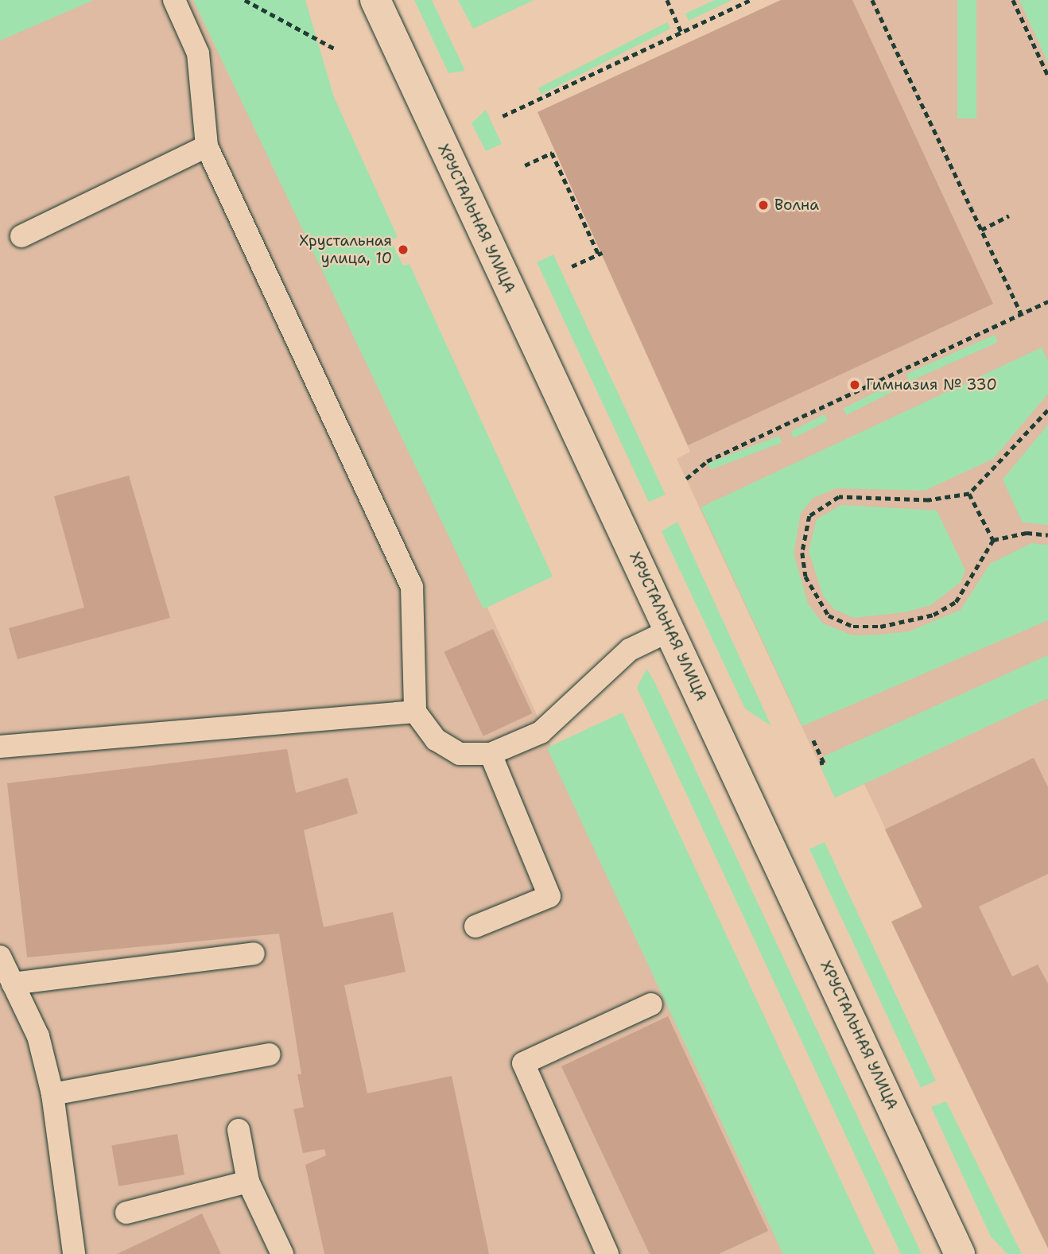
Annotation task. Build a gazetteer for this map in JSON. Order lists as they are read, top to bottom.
{
  "streets": {
    "street": ["ХРУСТАЛЬНАЯ УЛИЦА"]
  },
  "places": ["Волна", "Хрустальная улица, 10", "Гимназия № 330"]
}
